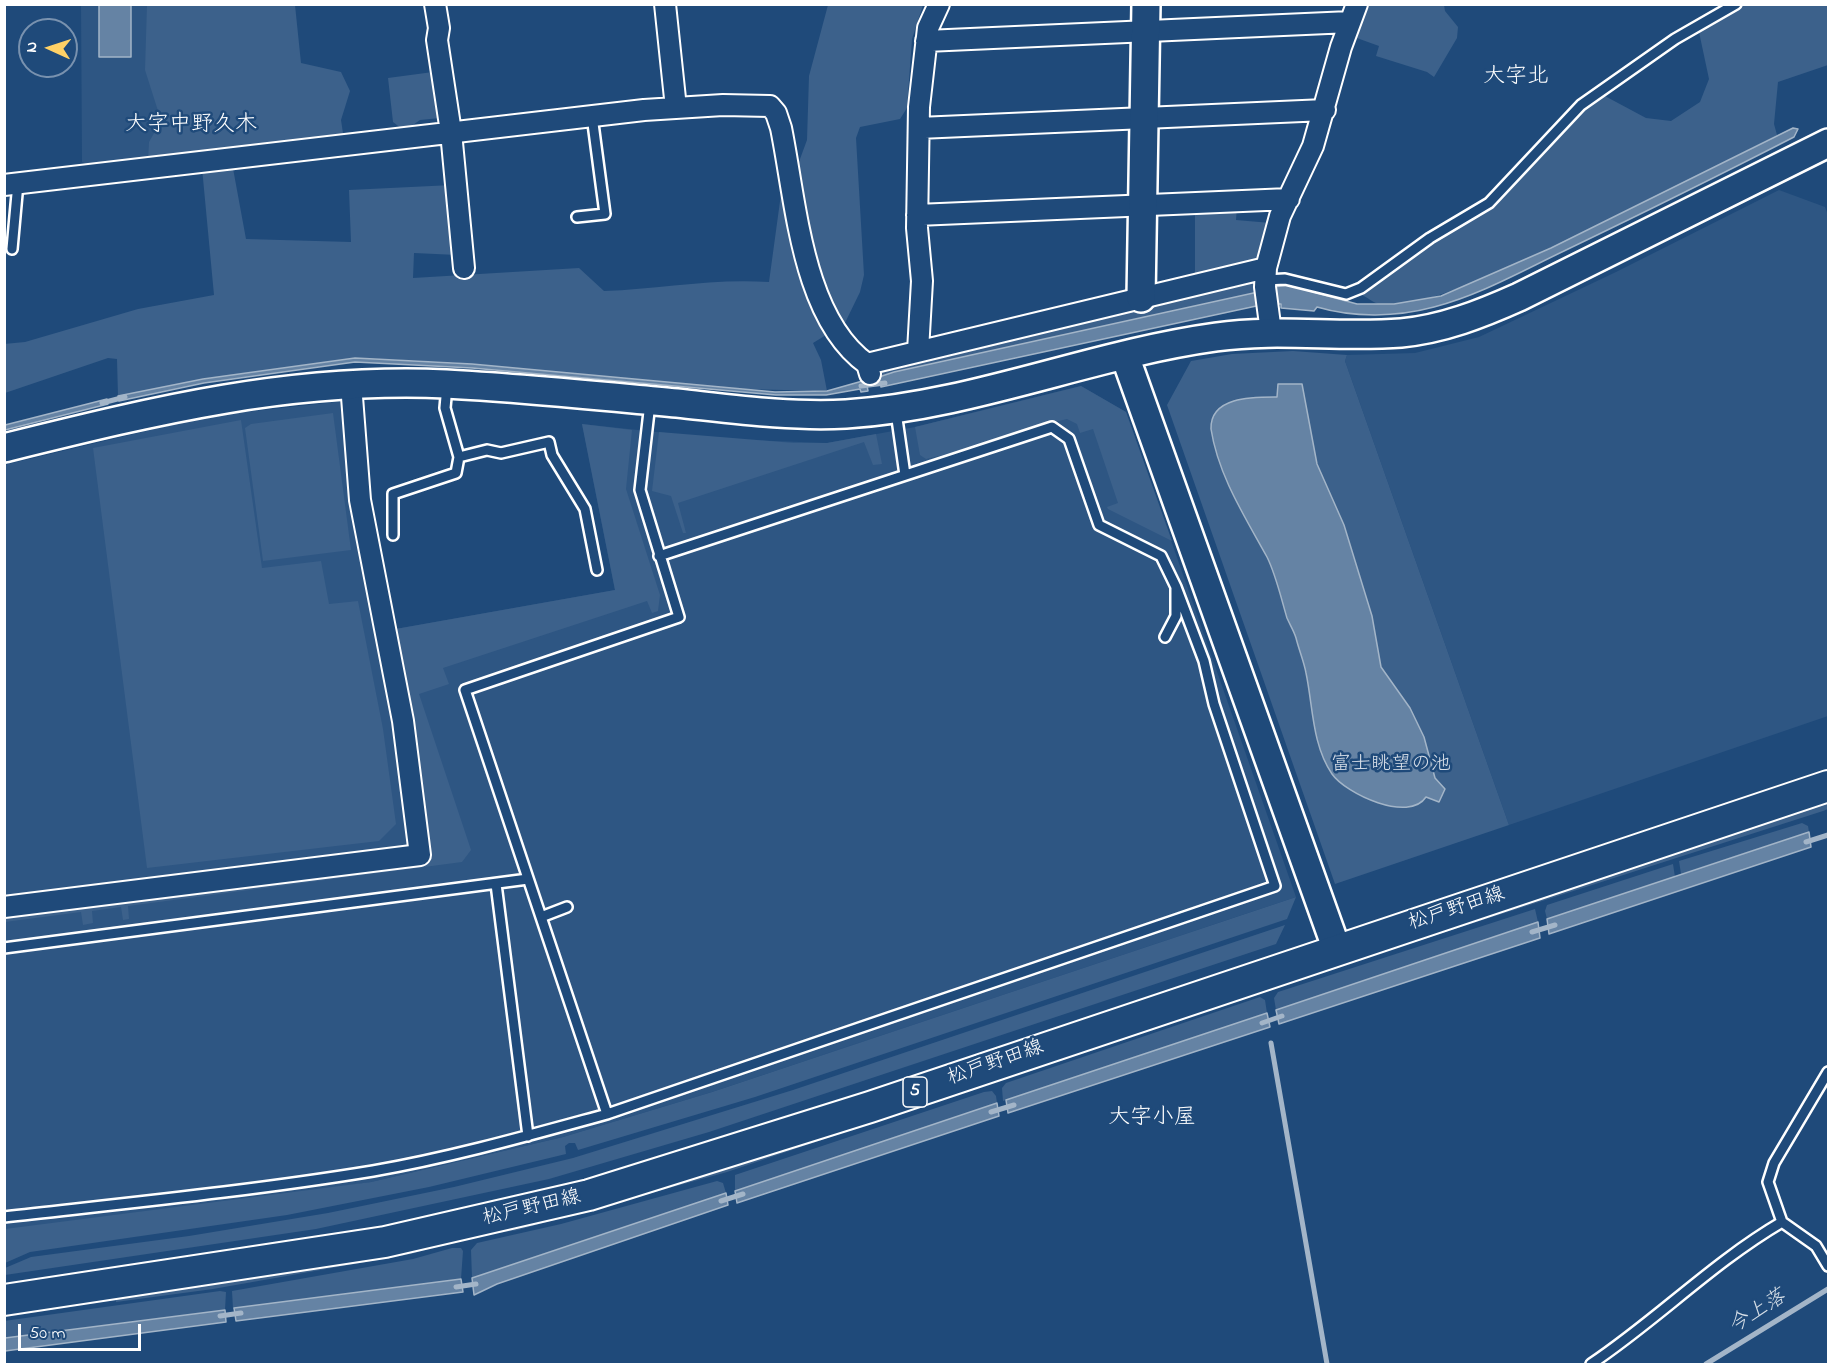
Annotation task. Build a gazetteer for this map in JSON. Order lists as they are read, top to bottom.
{
  "streets": {
    "main road": ["松戸野田線", "5"]
  },
  "districts": ["大字北", "大字中野久木", "大字小屋"],
  "water": ["今上落"],
  "parks": ["富士眺望の池"],
  "scale_bar": "50 m",
  "north": "left"
}
